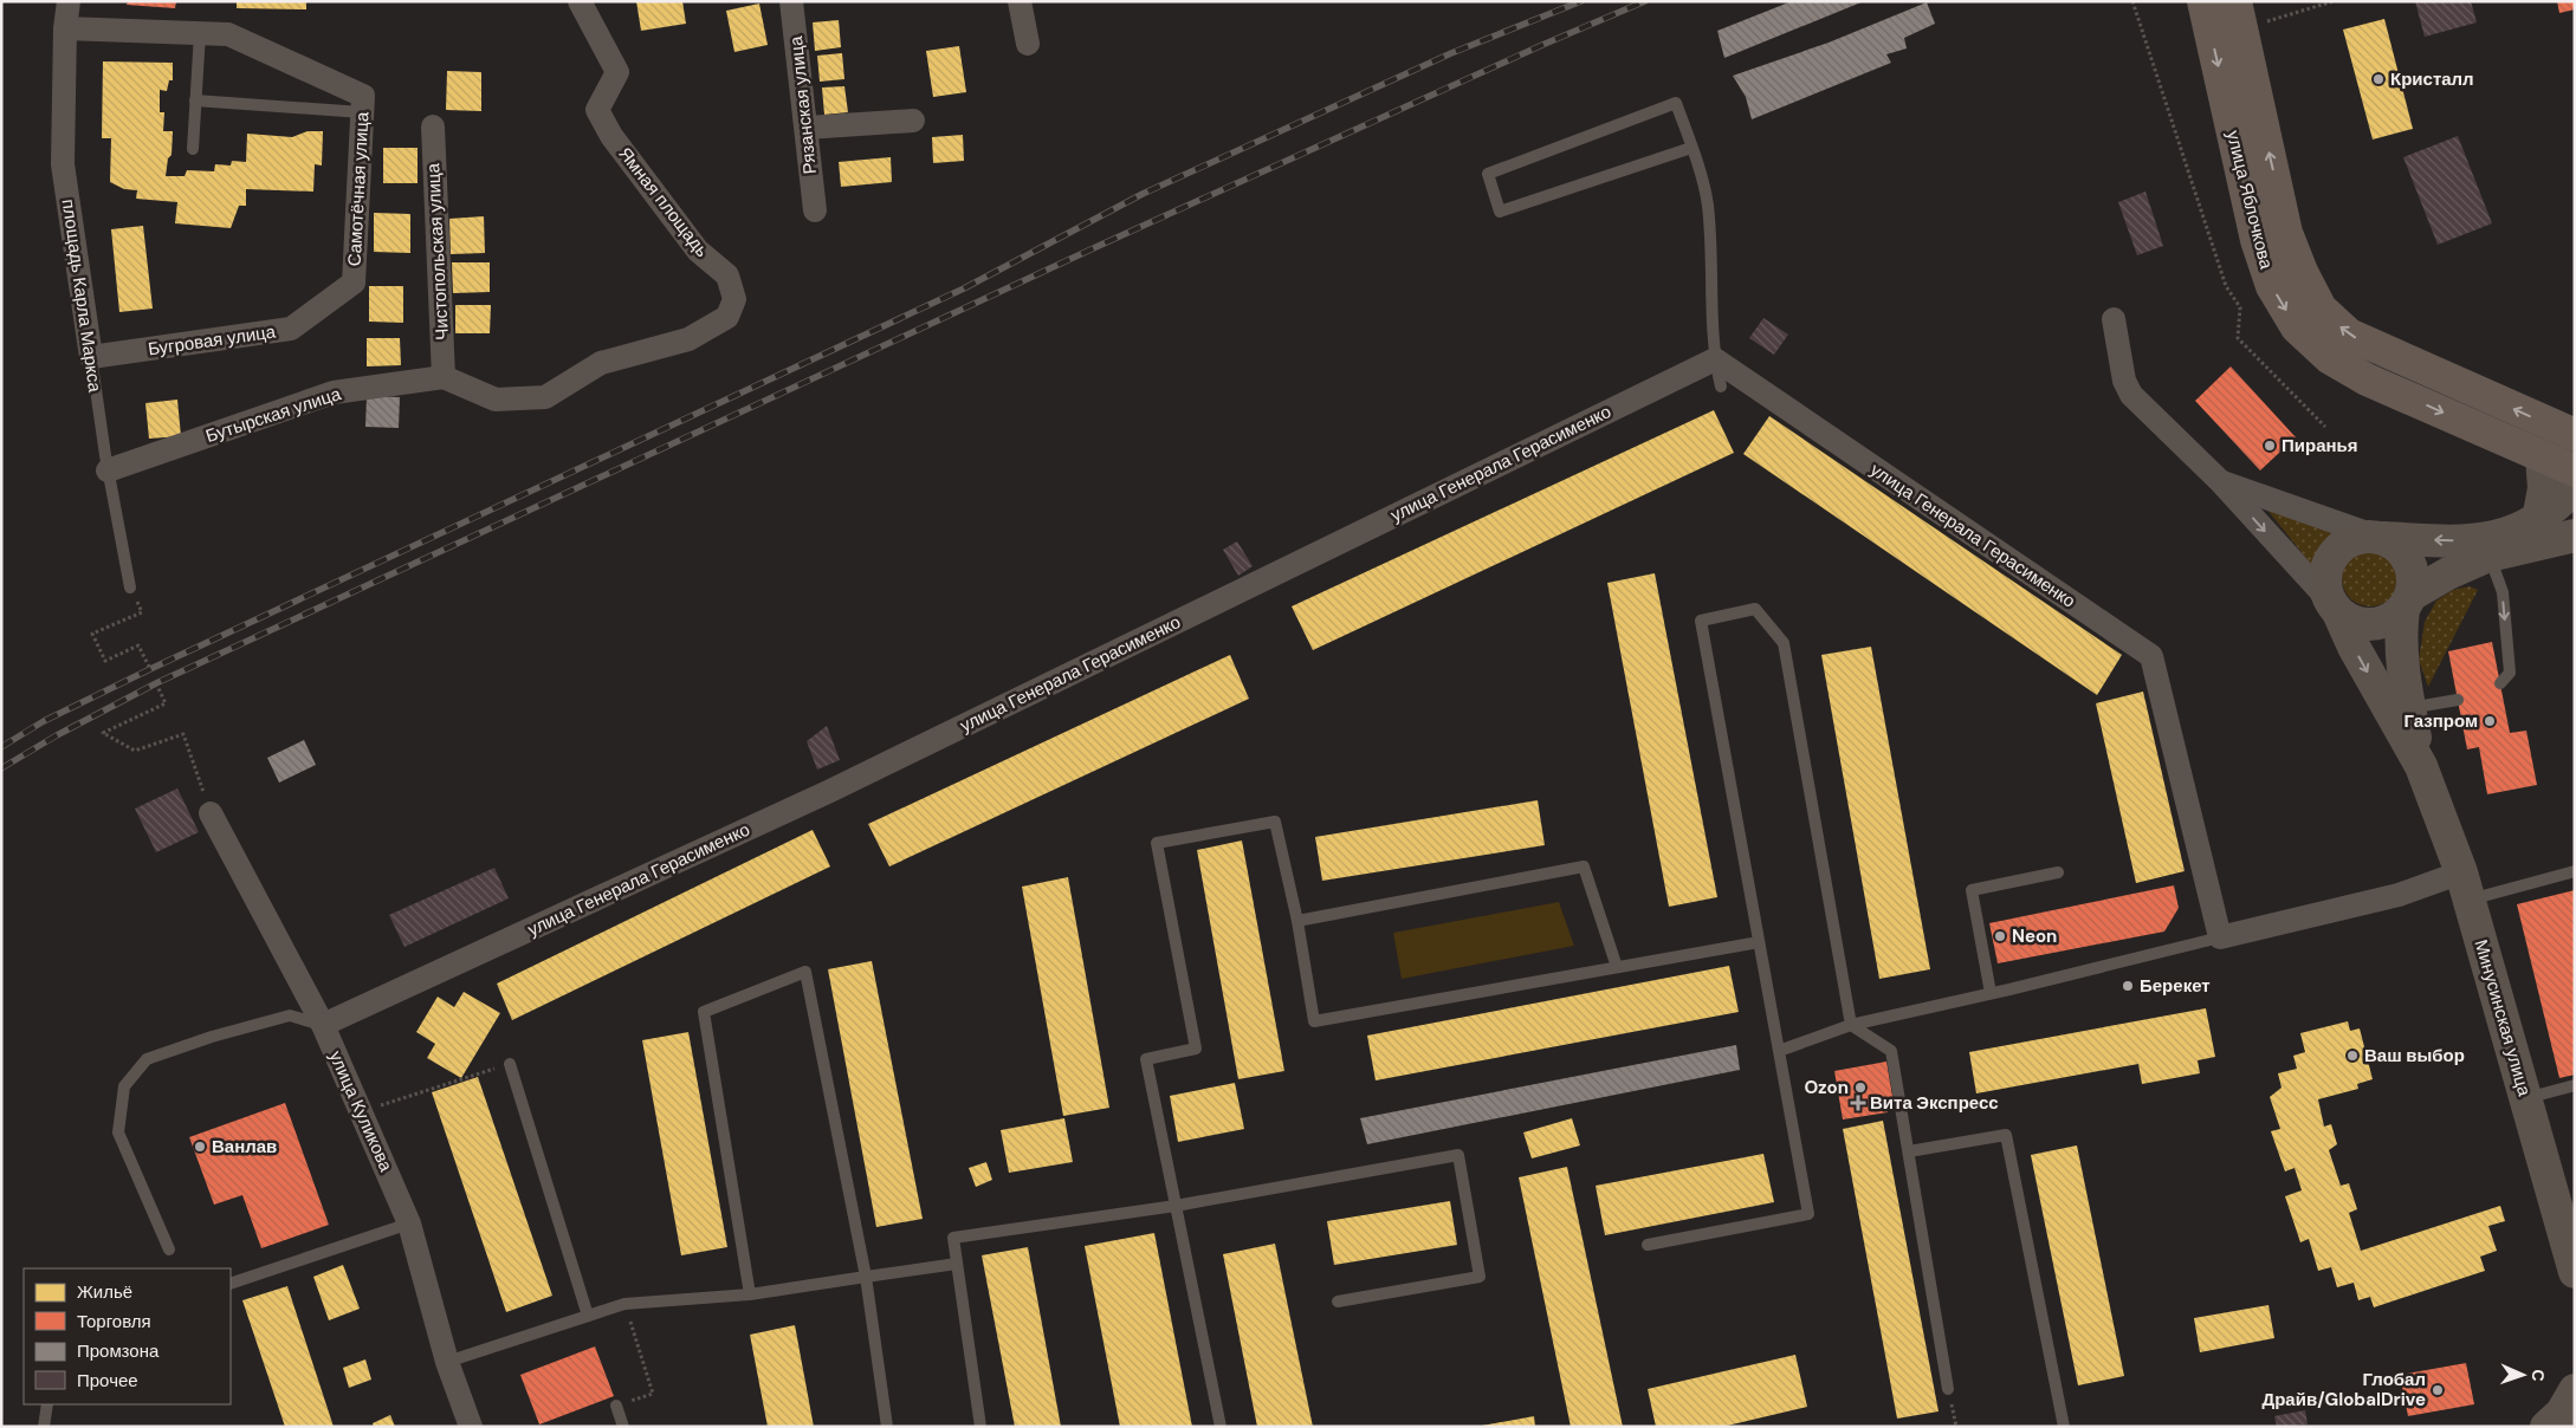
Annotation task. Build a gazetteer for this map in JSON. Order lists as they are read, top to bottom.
{
  "streets": {
    "main road": ["улица Яблочкова", "Минусинская улица"],
    "street": [
      "Рязанская улица",
      "Самотёчная улица",
      "Ямная площадь",
      "Чистопольская улица",
      "площадь Карла Маркса",
      "Бугровая улица",
      "Бутырская улица",
      "улица Генерала Герасименко",
      "улица Куликова"
    ]
  },
  "crossings": [
    ["Самотёчная улица", "Бугровая улица"],
    ["Ямная площадь", "Чистопольская улица"],
    ["Ямная площадь", "Бутырская улица"],
    ["Чистопольская улица", "Бутырская улица"],
    ["площадь Карла Маркса", "Бугровая улица"],
    ["площадь Карла Маркса", "Бутырская улица"],
    ["улица Генерала Герасименко", "улица Куликова"]
  ],
  "places": {
    "other": [
      "Кристалл",
      "Пиранья",
      "Газпром",
      "Neon",
      "Берекет",
      "Ваш выбор",
      "Ozon",
      "Ванлав",
      "Глобал Драйв/GlobalDrive"
    ],
    "health": ["Вита Экспресс"]
  },
  "legend": [
    "Жильё",
    "Торговля",
    "Промзона",
    "Прочее"
  ],
  "north": "right"
}
